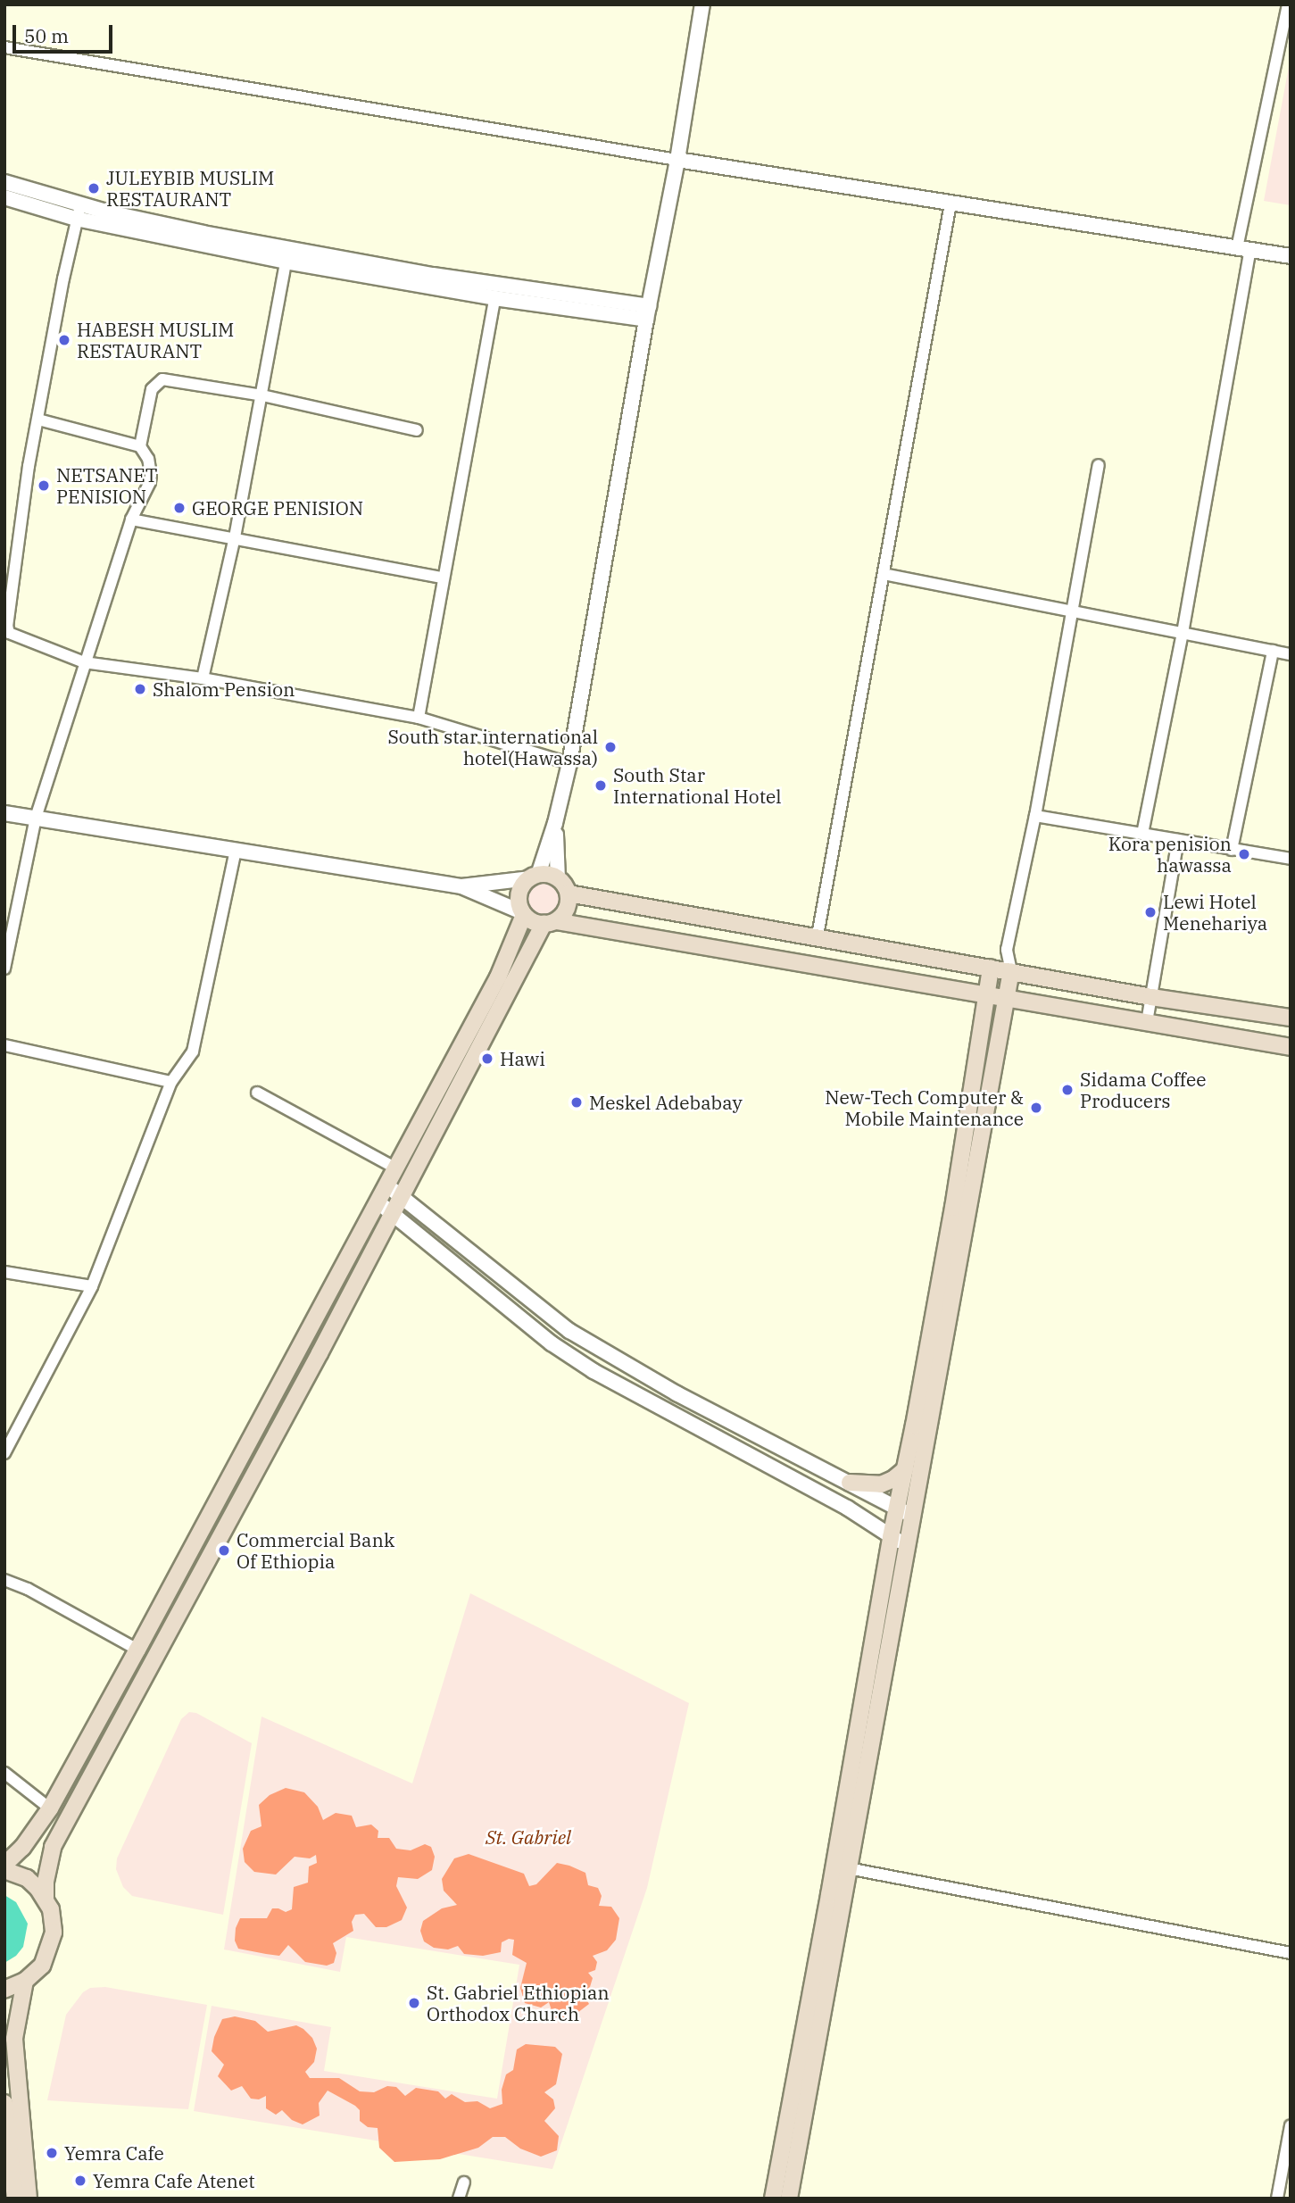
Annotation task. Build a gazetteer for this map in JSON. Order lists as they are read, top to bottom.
{
  "parks": ["St. Gabriel"],
  "places": [
    "JULEYBIB MUSLIM RESTAURANT",
    "HABESH MUSLIM RESTAURANT",
    "NETSANET PENISION",
    "GEORGE PENISION",
    "Shalom Pension",
    "South star international hotel(Hawassa)",
    "South Star International Hotel",
    "Kora penision hawassa",
    "Lewi Hotel Menehariya",
    "Hawi",
    "Sidama Coffee Producers",
    "Meskel Adebabay",
    "New-Tech Computer & Mobile Maintenance",
    "Commercial Bank Of Ethiopia",
    "St. Gabriel Ethiopian Orthodox Church",
    "Yemra Cafe",
    "Yemra Cafe Atenet"
  ],
  "scale_bar": "50 m"
}
